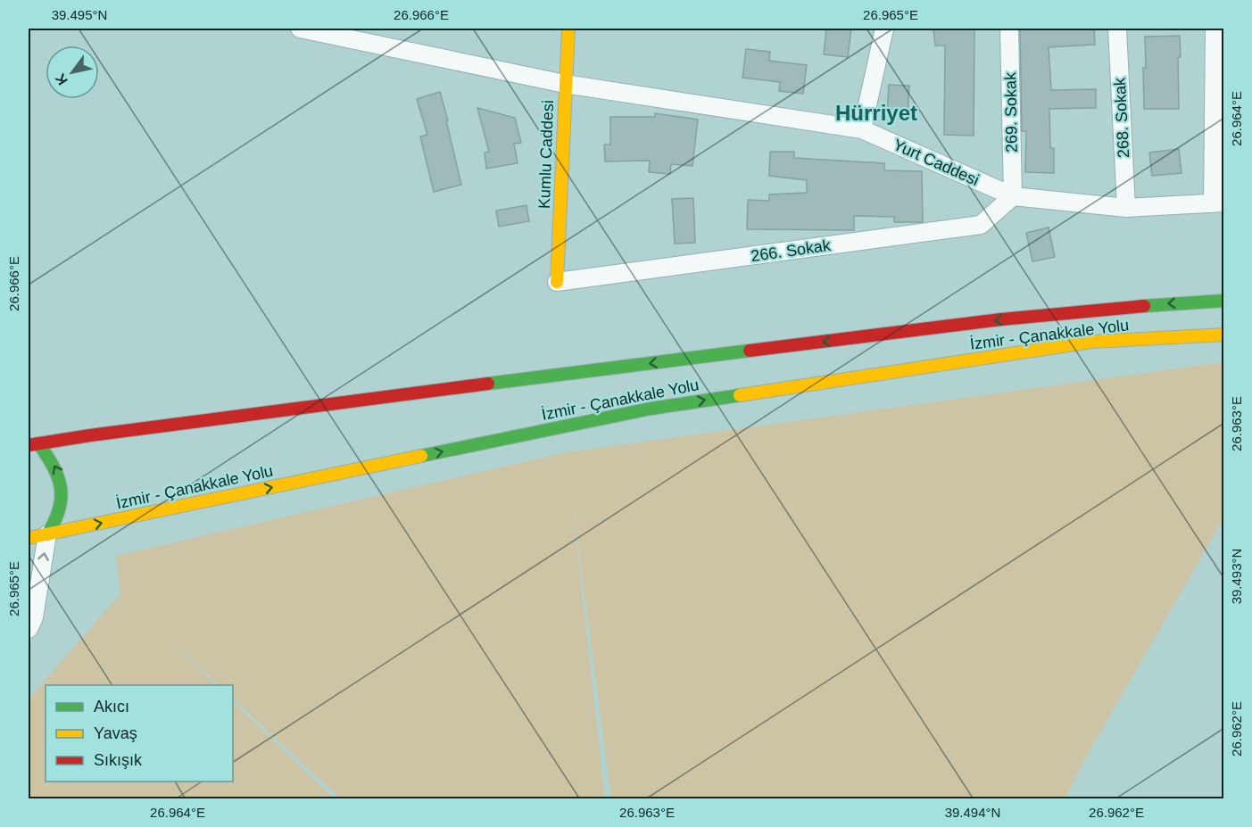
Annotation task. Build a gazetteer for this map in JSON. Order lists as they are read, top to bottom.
{
  "streets": {
    "main road": ["Kumlu Caddesi", "İzmir - Çanakkale Yolu"],
    "street": [
      "269. Sokak",
      "268. Sokak",
      "Yurt Caddesi",
      "266. Sokak"
    ]
  },
  "crossings": [
    ["269. Sokak", "Yurt Caddesi"],
    ["269. Sokak", "266. Sokak"],
    ["268. Sokak", "Yurt Caddesi"],
    ["Kumlu Caddesi", "Yurt Caddesi"],
    ["Kumlu Caddesi", "266. Sokak"],
    ["Yurt Caddesi", "266. Sokak"]
  ],
  "districts": ["Hürriyet"],
  "legend": ["Akıcı", "Yavaş", "Sıkışık"],
  "north": "bottom left",
  "coordinates": [
    "39.495°N",
    "26.966°E",
    "26.965°E",
    "26.964°E",
    "26.963°E",
    "39.493°N",
    "26.962°E",
    "39.494°N"
  ]
}
